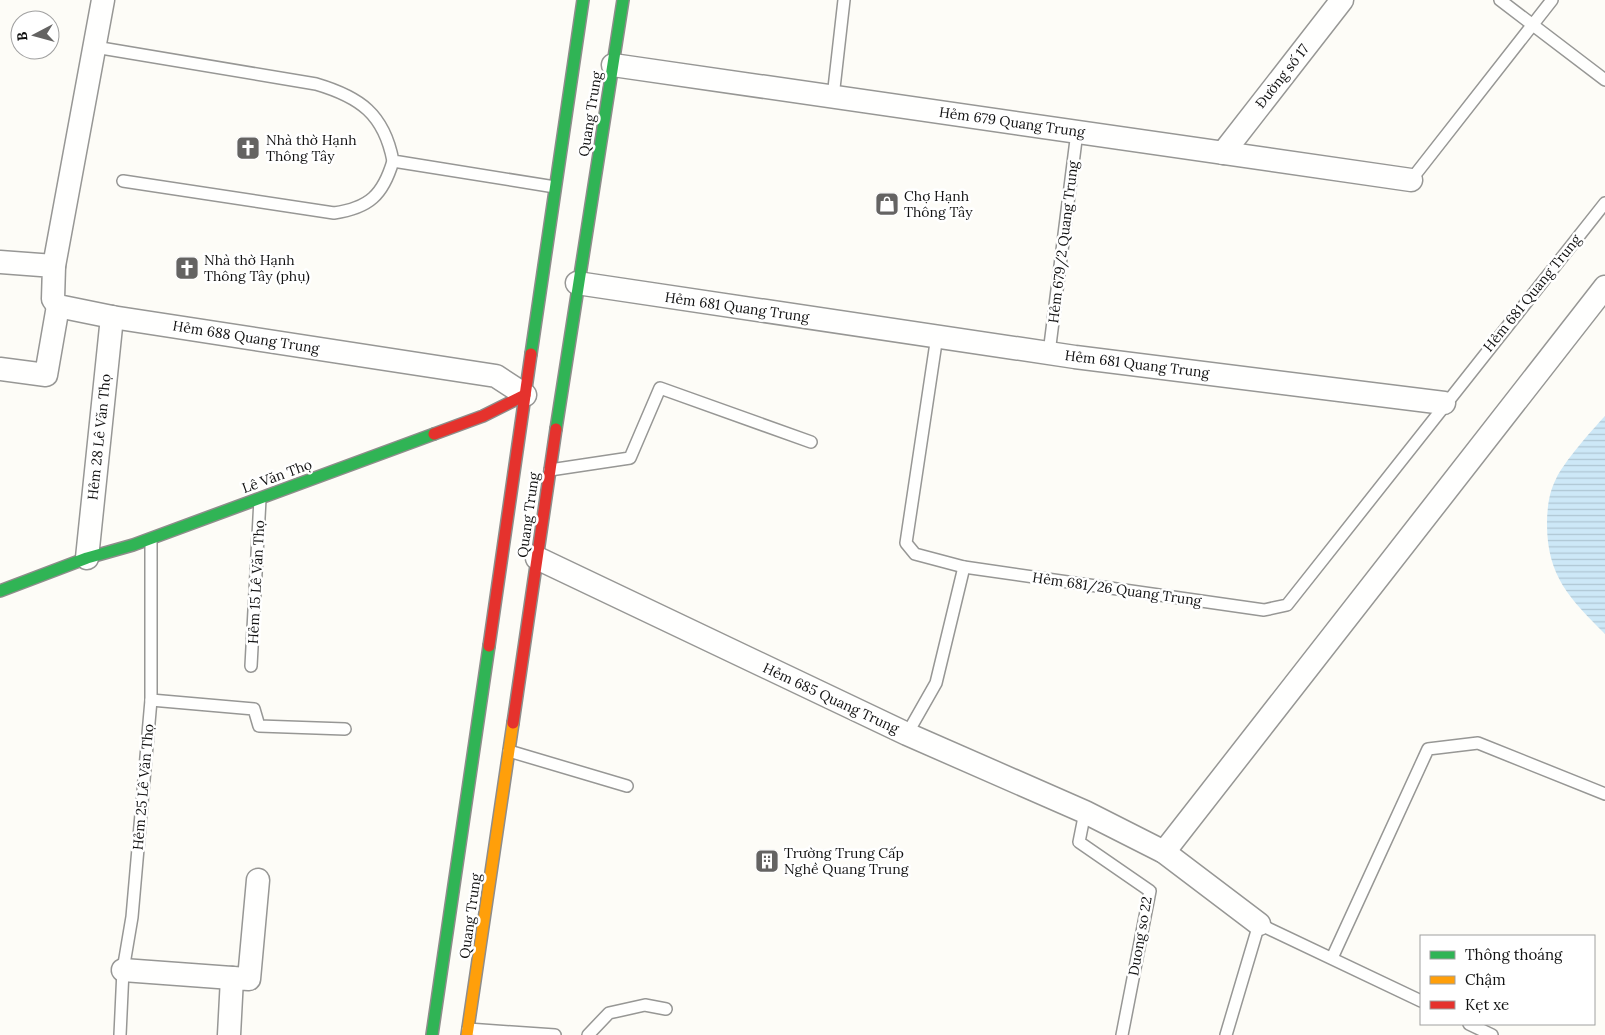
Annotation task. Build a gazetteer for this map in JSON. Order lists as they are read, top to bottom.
{
  "streets": {
    "main road": ["Quang Trung", "Lê Văn Thọ"],
    "street": [
      "Đường số 17",
      "Hẻm 679 Quang Trung",
      "Hẻm 681 Quang Trung",
      "Hẻm 688 Quang Trung",
      "Hẻm 28 Lê Văn Thọ",
      "Hẻm 685 Quang Trung"
    ],
    "lane": [
      "Hẻm 679/2 Quang Trung",
      "Hẻm 15 Lê Văn Thọ",
      "Hẻm 681/26 Quang Trung",
      "Hẻm 25 Lê Văn Thọ",
      "Duong so 22"
    ]
  },
  "crossings": [
    ["Đường số 17", "Hẻm 679 Quang Trung"],
    ["Quang Trung", "Hẻm 679 Quang Trung"],
    ["Quang Trung", "Hẻm 681 Quang Trung"],
    ["Quang Trung", "Hẻm 688 Quang Trung"],
    ["Quang Trung", "Lê Văn Thọ"],
    ["Quang Trung", "Hẻm 685 Quang Trung"],
    ["Hẻm 679 Quang Trung", "Hẻm 679/2 Quang Trung"],
    ["Hẻm 679/2 Quang Trung", "Hẻm 681 Quang Trung"],
    ["Hẻm 681 Quang Trung", "Hẻm 681/26 Quang Trung"],
    ["Hẻm 688 Quang Trung", "Hẻm 28 Lê Văn Thọ"],
    ["Hẻm 688 Quang Trung", "Lê Văn Thọ"],
    ["Hẻm 28 Lê Văn Thọ", "Lê Văn Thọ"],
    ["Lê Văn Thọ", "Hẻm 15 Lê Văn Thọ"],
    ["Lê Văn Thọ", "Hẻm 25 Lê Văn Thọ"],
    ["Hẻm 685 Quang Trung", "Duong so 22"]
  ],
  "places": {
    "church": ["Nhà thờ Hạnh Thông Tây", "Nhà thờ Hạnh Thông Tây (phụ)"],
    "shop": ["Chợ Hạnh Thông Tây"],
    "building": ["Trường Trung Cấp Nghề Quang Trung"]
  },
  "legend": ["Thông thoáng", "Chậm", "Kẹt xe"],
  "north": "left"
}
